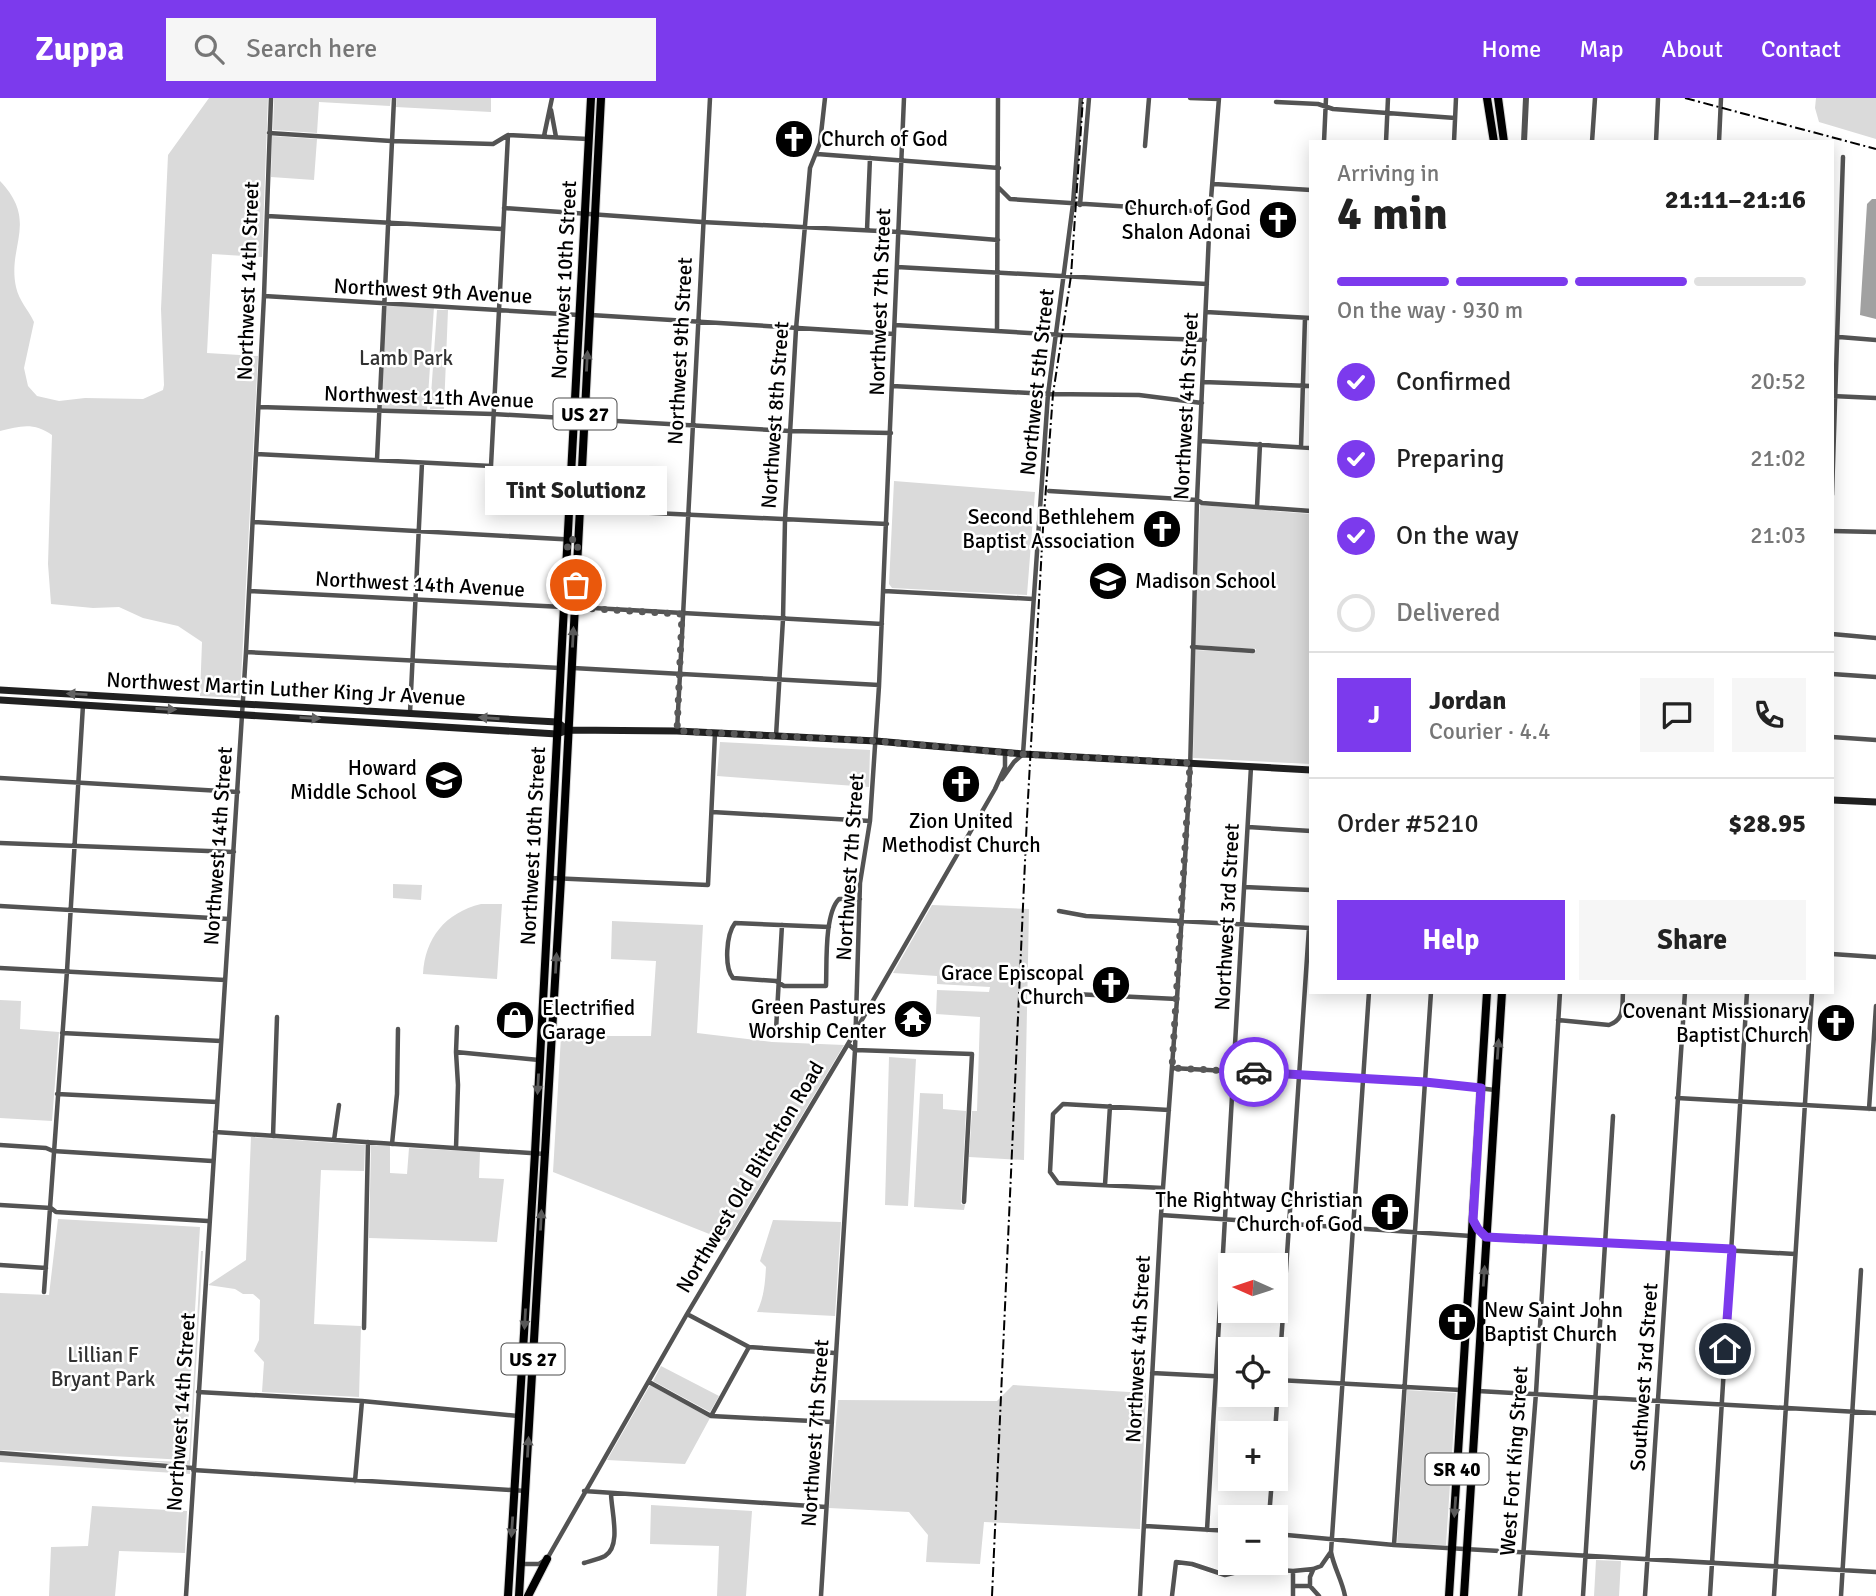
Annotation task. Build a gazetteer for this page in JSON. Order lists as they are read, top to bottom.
{
  "streets": {
    "main road": [
      "Northwest 10th Street",
      "US 27",
      "Northwest Martin Luther King Jr Avenue",
      "SR 40"
    ],
    "street": [
      "Northwest 14th Street",
      "Northwest 9th Avenue",
      "Northwest 7th Street",
      "Northwest 9th Street",
      "Northwest 5th Street",
      "Northwest 11th Avenue",
      "Northwest 4th Street",
      "Northwest 8th Street",
      "Northwest 14th Avenue",
      "Northwest 3rd Street",
      "Northwest Old Blitchton Road",
      "Southwest 3rd Street",
      "West Fort King Street"
    ]
  },
  "crossings": [
    ["Northwest 10th Street", "Northwest 9th Avenue"],
    ["Northwest 10th Street", "Northwest 11th Avenue"],
    ["Northwest 10th Street", "Northwest 14th Avenue"],
    ["Northwest 10th Street", "Northwest Martin Luther King Jr Avenue"],
    ["Northwest 14th Street", "Northwest 9th Avenue"],
    ["Northwest 14th Street", "Northwest 11th Avenue"],
    ["Northwest 14th Street", "Northwest 14th Avenue"],
    ["Northwest 14th Street", "Northwest Martin Luther King Jr Avenue"],
    ["Northwest 9th Avenue", "Northwest 7th Street"],
    ["Northwest 9th Avenue", "Northwest 9th Street"],
    ["Northwest 9th Avenue", "Northwest 8th Street"],
    ["Northwest 7th Street", "Northwest 11th Avenue"],
    ["Northwest 7th Street", "Northwest 14th Avenue"],
    ["Northwest 7th Street", "Northwest Martin Luther King Jr Avenue"],
    ["Northwest 7th Street", "Northwest Old Blitchton Road"],
    ["Northwest 9th Street", "Northwest 11th Avenue"],
    ["Northwest 9th Street", "Northwest 14th Avenue"],
    ["Northwest 9th Street", "Northwest Martin Luther King Jr Avenue"],
    ["Northwest 5th Street", "Northwest Martin Luther King Jr Avenue"],
    ["Northwest 5th Street", "Northwest Old Blitchton Road"],
    ["Northwest 11th Avenue", "Northwest 8th Street"],
    ["Northwest 4th Street", "Northwest Martin Luther King Jr Avenue"],
    ["Northwest 8th Street", "Northwest 14th Avenue"],
    ["Northwest 8th Street", "Northwest Martin Luther King Jr Avenue"],
    ["Northwest Martin Luther King Jr Avenue", "Northwest 3rd Street"],
    ["Northwest Martin Luther King Jr Avenue", "Northwest Old Blitchton Road"]
  ],
  "parks": ["Lamb Park", "Lillian F Bryant Park"],
  "places": {
    "church": [
      "Church of God",
      "Church of God Shalon Adonai",
      "Second Bethlehem Baptist Association",
      "Zion United Methodist Church",
      "Grace Episcopal Church",
      "Covenant Missionary Baptist Church",
      "The Rightway Christian Church of God",
      "New Saint John Baptist Church"
    ],
    "school or university": ["Madison School", "Howard Middle School"],
    "other": ["Tint Solutionz"],
    "temple": ["Green Pastures Worship Center"],
    "shop": ["Electrified Garage"]
  },
  "north": "left",
  "page": {
    "header": "Zuppa",
    "search": "Search here",
    "nav": [
      "Home",
      "Map",
      "About",
      "Contact"
    ],
    "heading": ["4 min", "Arriving in", "21:11–21:16"],
    "panel": [
      "Jordan",
      "Courier · 4.4",
      "Order #5210",
      "$28.95"
    ],
    "bar": "On the way · 930 m",
    "list": [
      ["Confirmed", "20:52"],
      ["Preparing", "21:02"],
      ["On the way", "21:03"],
      "Delivered"
    ],
    "bubble": "Tint Solutionz",
    "round": "J",
    "buttons": ["Help", "Share"],
    "map_buttons": ["+", "−"]
  }
}
